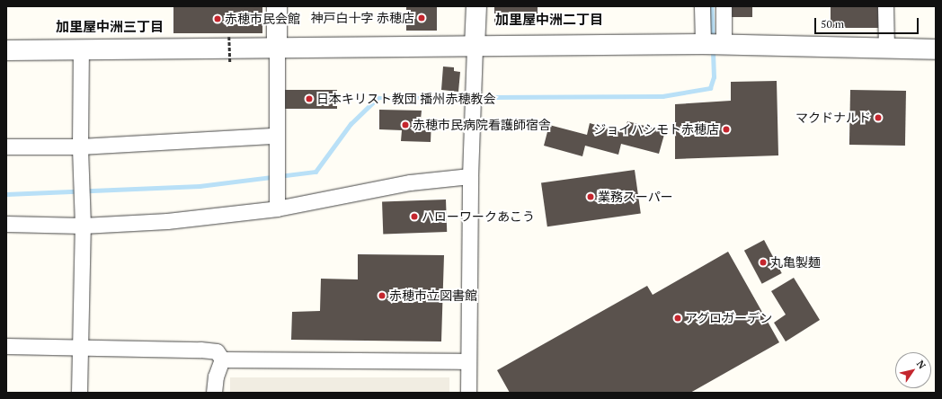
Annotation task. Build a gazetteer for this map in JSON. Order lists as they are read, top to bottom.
{
  "districts": ["加里屋中洲二丁目", "加里屋中洲三丁目"],
  "places": [
    "神戸白十字 赤穂店",
    "赤穂市民会館",
    "日本キリスト教団 播州赤穂教会",
    "マクドナルド",
    "赤穂市民病院看護師宿舎",
    "ジョイハシモト赤穂店",
    "業務スーパー",
    "ハローワークあこう",
    "丸亀製麺",
    "赤穂市立図書館",
    "アグロガーデン"
  ],
  "scale_bar": "50 m",
  "north": "top right"
}
